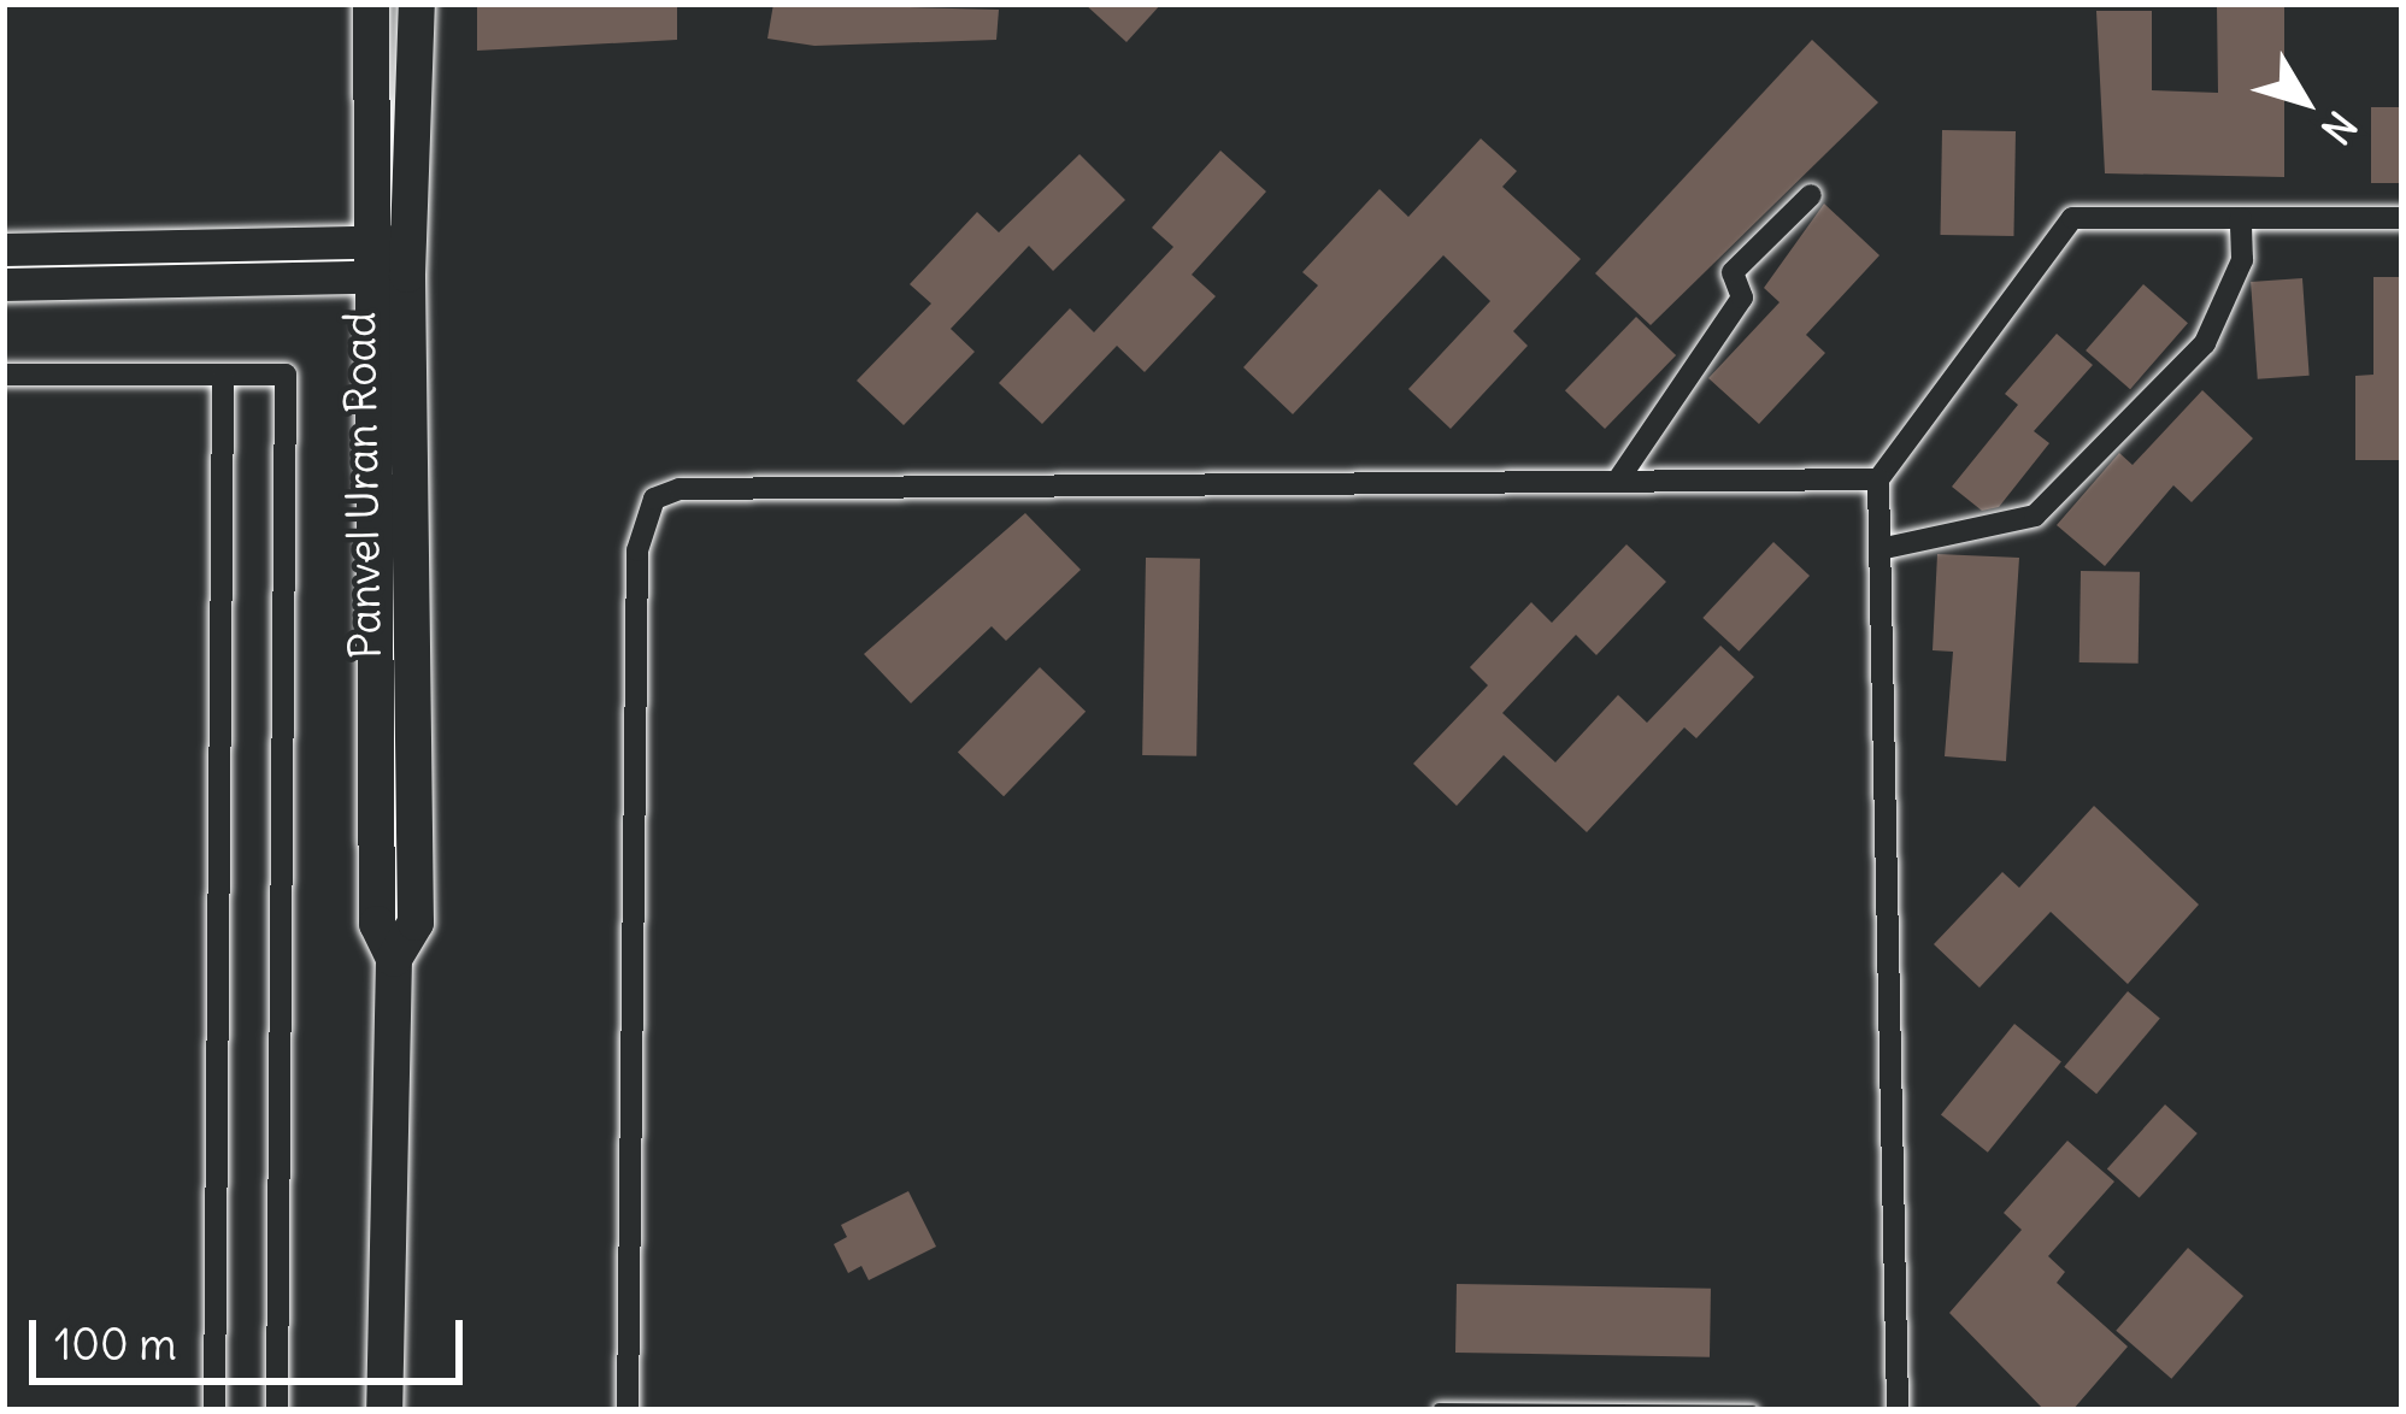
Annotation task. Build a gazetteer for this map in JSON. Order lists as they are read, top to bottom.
{
  "streets": {
    "main road": ["Panvel Uran Road"]
  },
  "scale_bar": "100 m",
  "north": "bottom right"
}
